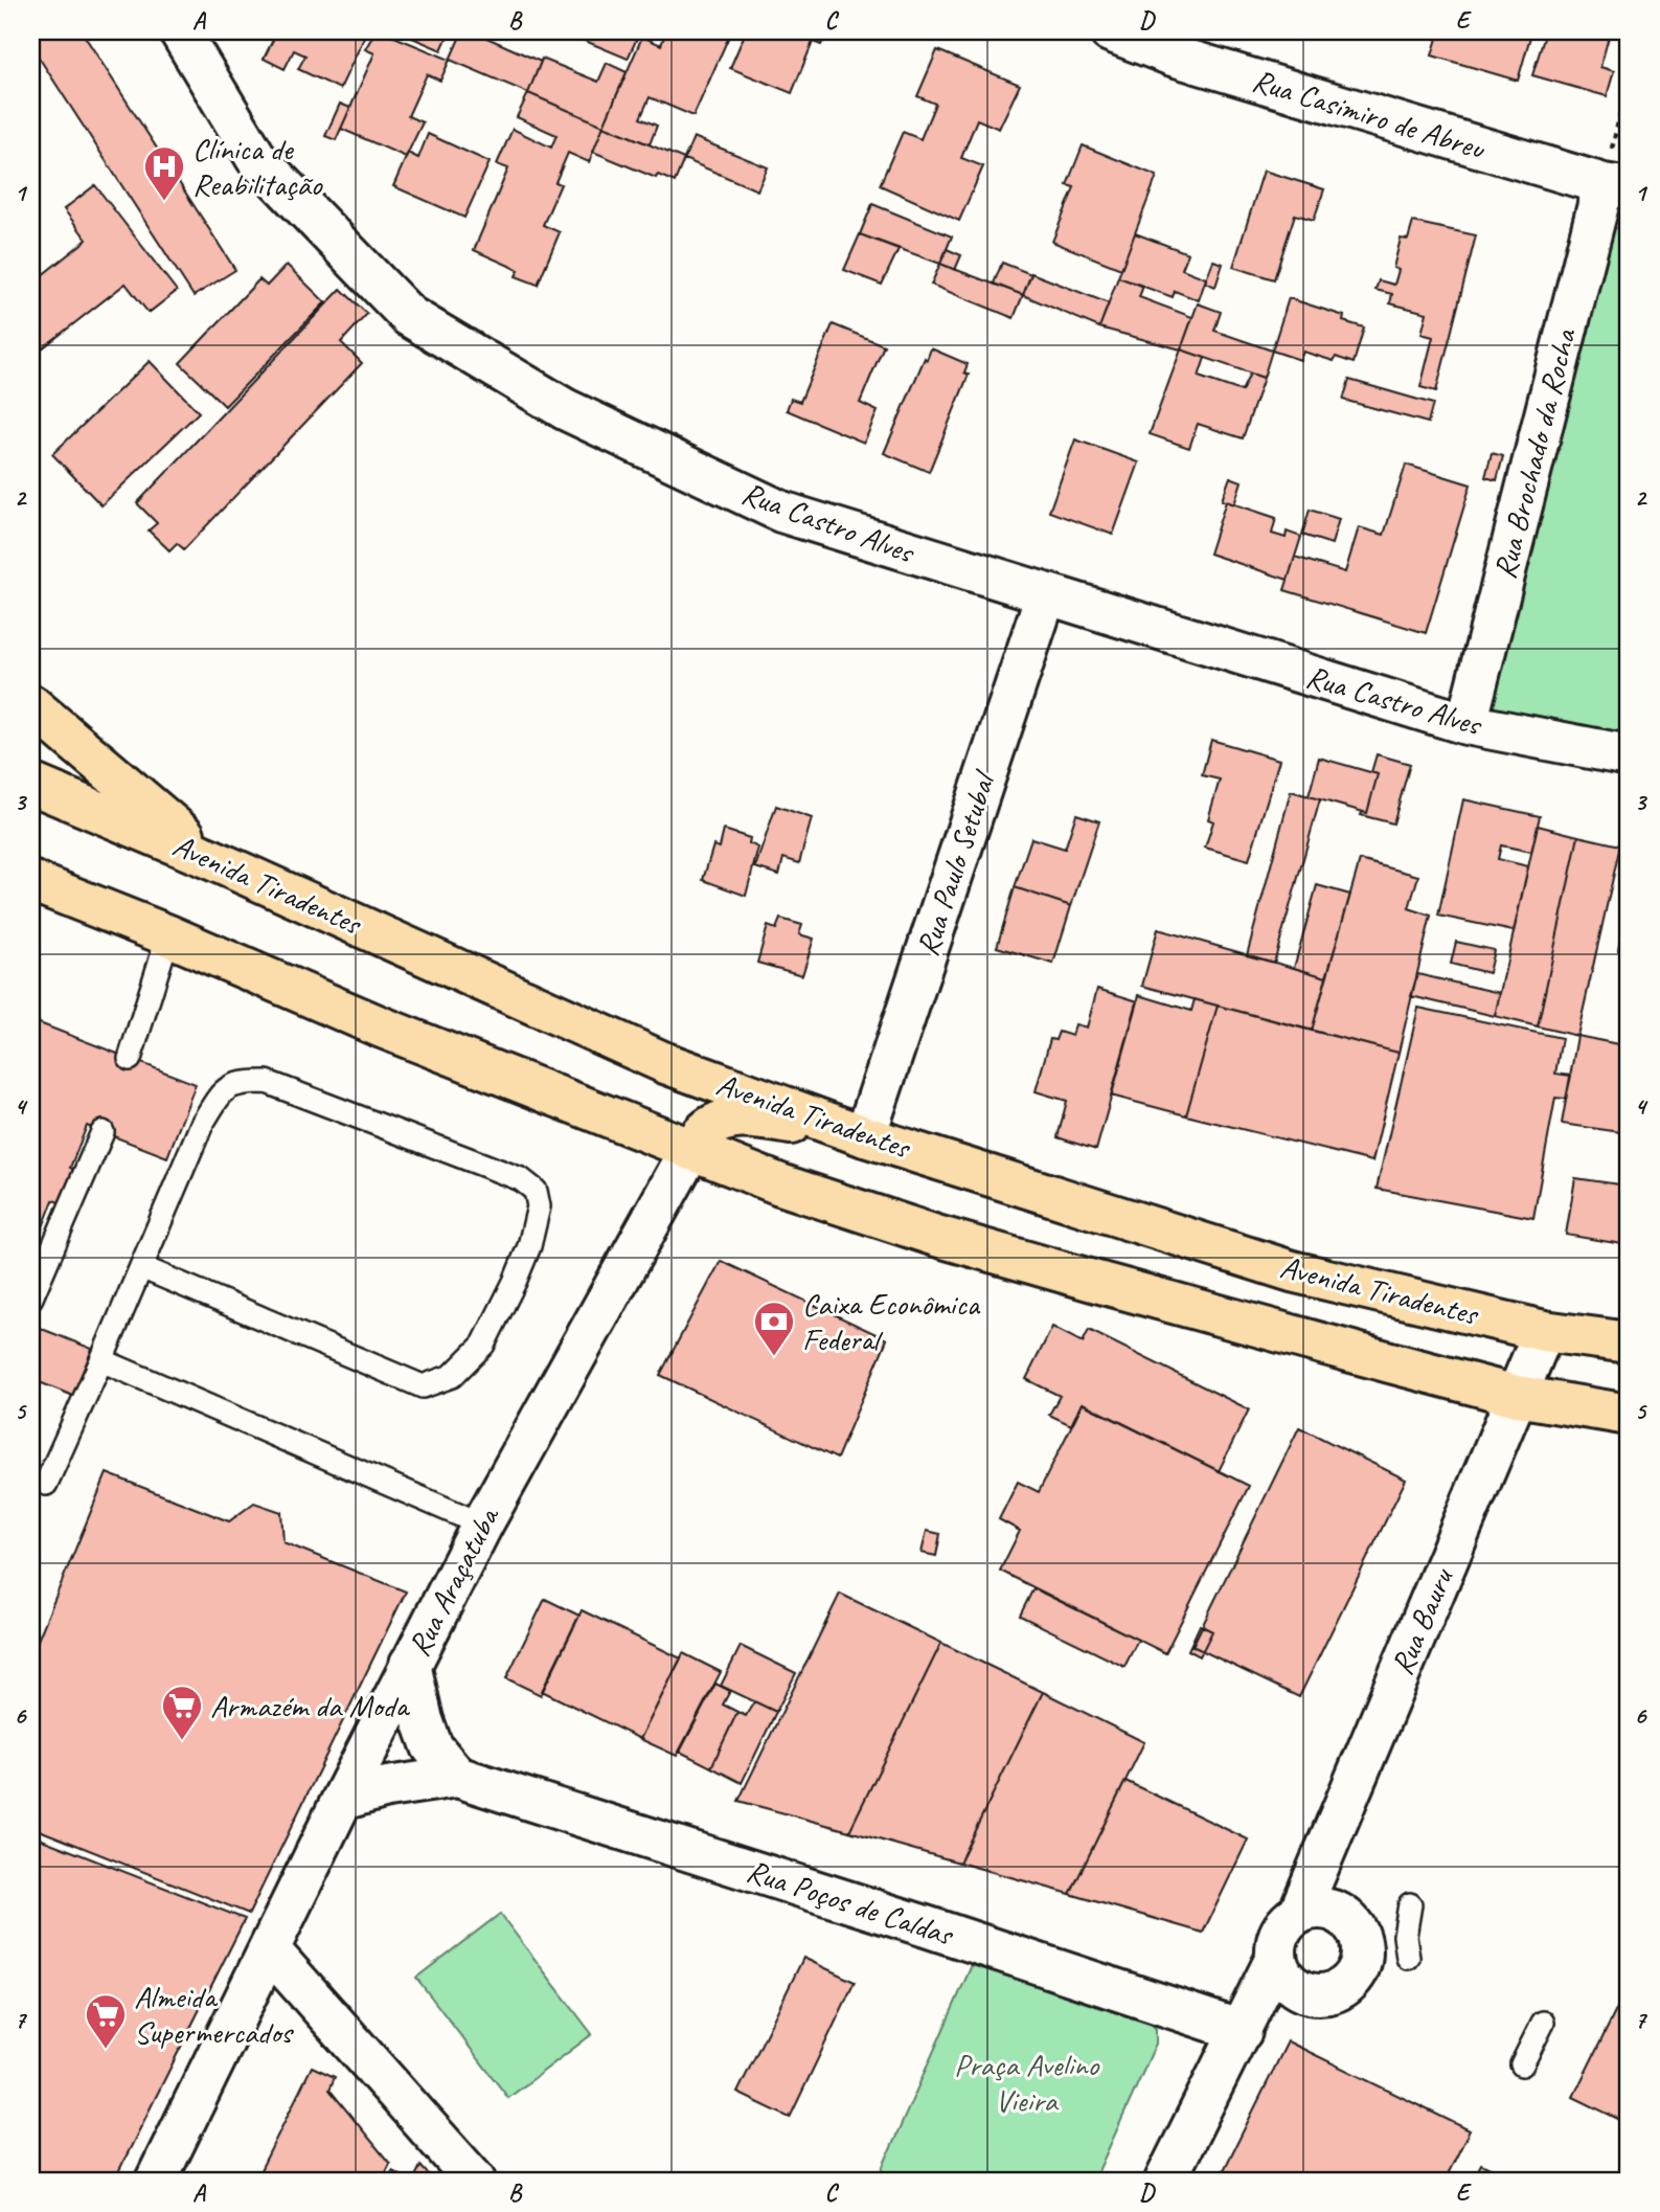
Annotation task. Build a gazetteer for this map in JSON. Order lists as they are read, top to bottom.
{
  "streets": {
    "main road": ["Avenida Tiradentes"],
    "street": [
      "Rua Casimiro de Abreu",
      "Rua Brochado da Rocha",
      "Rua Castro Alves",
      "Rua Paulo Setubal",
      "Rua Araçatuba",
      "Rua Bauru",
      "Rua Poços de Caldas"
    ]
  },
  "crossings": [
    ["Rua Casimiro de Abreu", "Rua Brochado da Rocha"],
    ["Rua Brochado da Rocha", "Rua Castro Alves"],
    ["Rua Castro Alves", "Rua Paulo Setubal"],
    ["Rua Paulo Setubal", "Avenida Tiradentes"],
    ["Avenida Tiradentes", "Rua Araçatuba"],
    ["Avenida Tiradentes", "Rua Bauru"],
    ["Rua Araçatuba", "Rua Poços de Caldas"]
  ],
  "parks": ["Praça Avelino Vieira"],
  "places": {
    "hospital": ["Clínica de Reabilitação"],
    "bank": ["Caixa Econômica Federal"],
    "supermarket": ["Armazém da Moda", "Almeida Supermercados"]
  },
  "grid": {
    "columns": [
      "A",
      "B",
      "C",
      "D",
      "E"
    ],
    "rows": [
      "1",
      "2",
      "3",
      "4",
      "5",
      "6",
      "7"
    ]
  }
}
